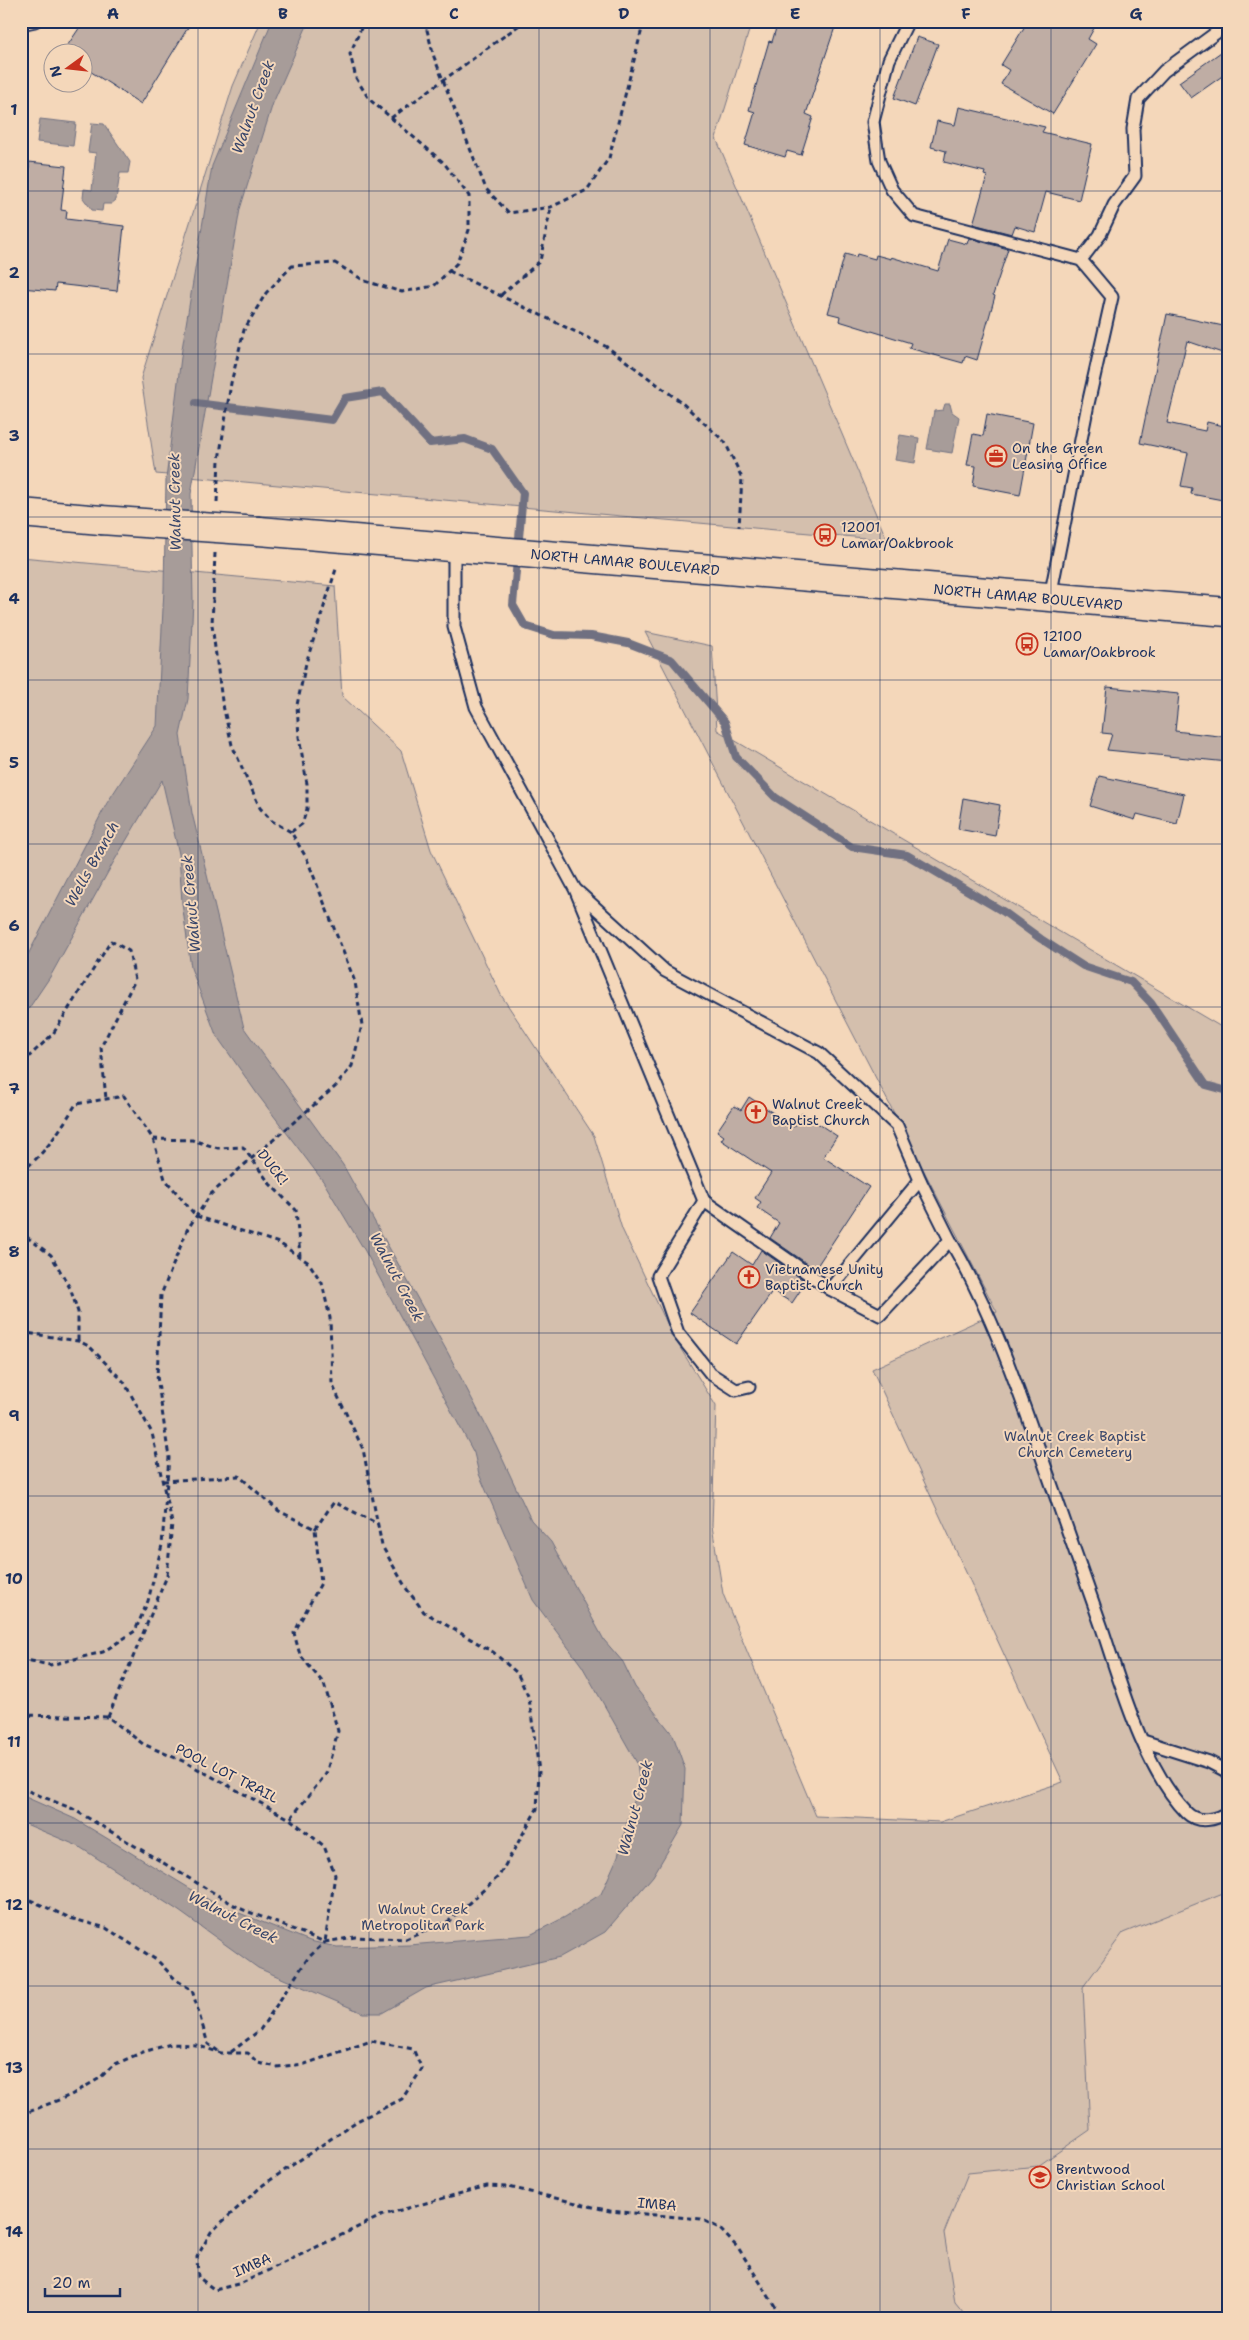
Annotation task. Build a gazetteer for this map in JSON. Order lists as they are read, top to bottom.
{
  "streets": {
    "main road": ["NORTH LAMAR BOULEVARD"],
    "path": ["DUCK!", "POOL LOT TRAIL", "IMBA"]
  },
  "water": ["Walnut Creek", "Wells Branch"],
  "parks": ["Walnut Creek Baptist Church Cemetery", "Walnut Creek Metropolitan Park"],
  "places": {
    "office": ["On the Green Leasing Office"],
    "bus stop": ["12001 Lamar/Oakbrook", "12100 Lamar/Oakbrook"],
    "church": ["Walnut Creek Baptist Church", "Vietnamese Unity Baptist Church"],
    "school or university": ["Brentwood Christian School"]
  },
  "scale_bar": "20 m",
  "north": "left",
  "grid": {
    "columns": [
      "A",
      "B",
      "C",
      "D",
      "E",
      "F",
      "G"
    ],
    "rows": [
      "1",
      "2",
      "3",
      "4",
      "5",
      "6",
      "7",
      "8",
      "9",
      "10",
      "11",
      "12",
      "13",
      "14"
    ]
  }
}
